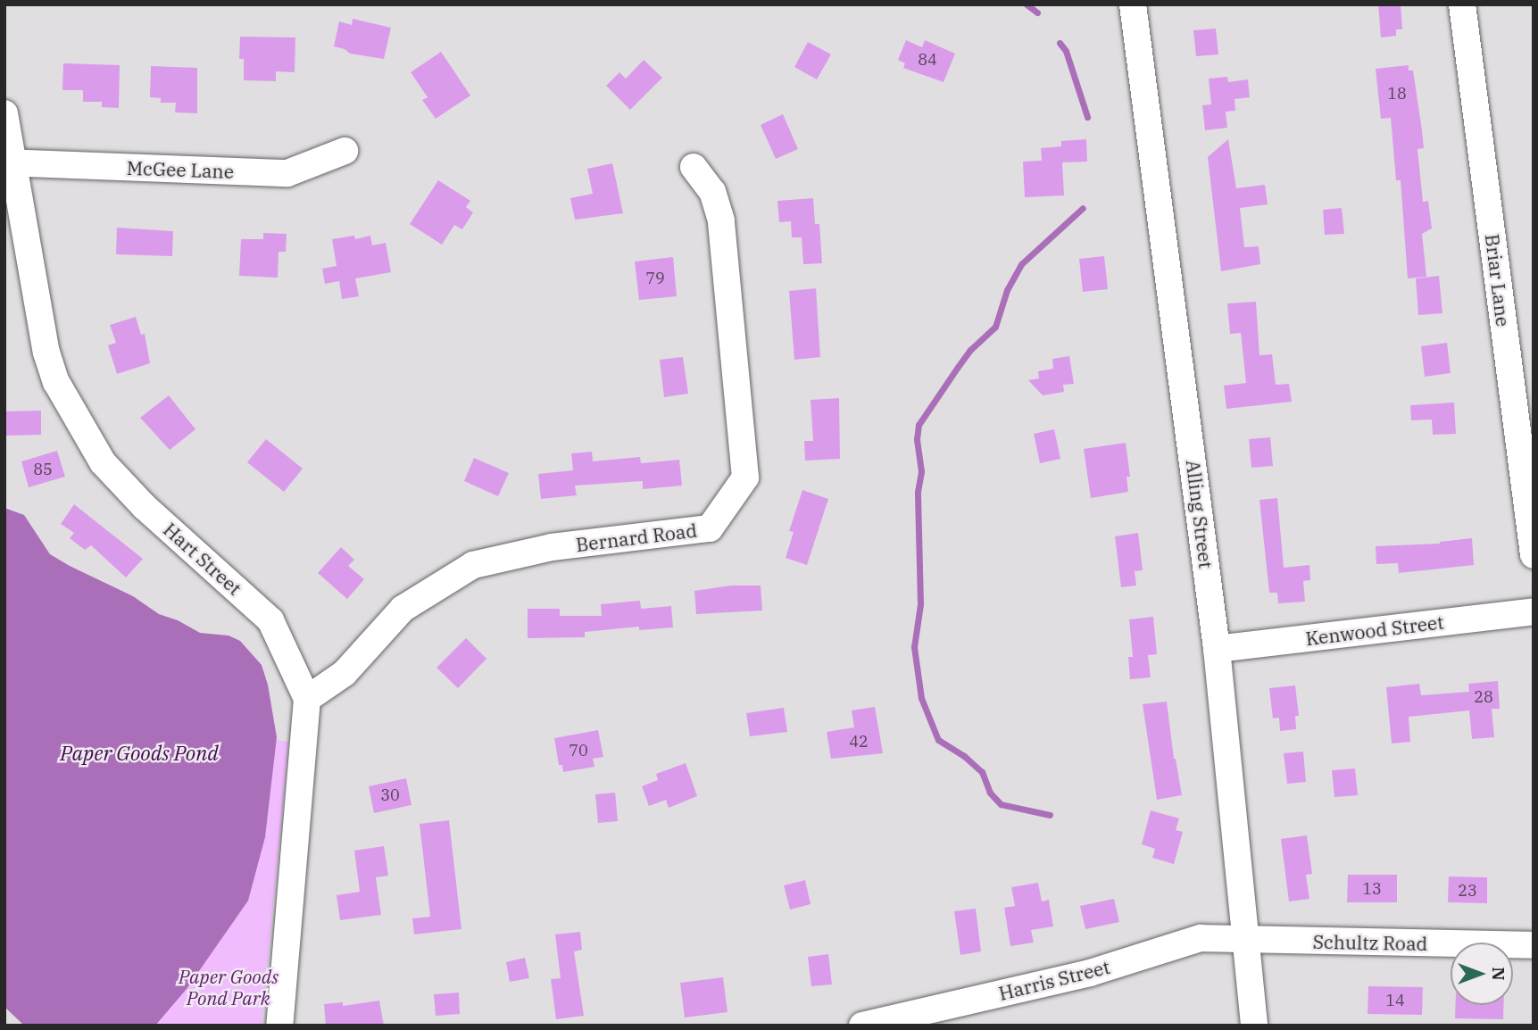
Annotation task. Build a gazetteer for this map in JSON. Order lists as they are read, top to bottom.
{
  "streets": {
    "street": [
      "McGee Lane",
      "Briar Lane",
      "Alling Street",
      "Bernard Road",
      "Hart Street",
      "Kenwood Street",
      "Schultz Road",
      "Harris Street"
    ]
  },
  "crossings": [
    ["McGee Lane", "Hart Street"],
    ["Alling Street", "Kenwood Street"],
    ["Alling Street", "Schultz Road"],
    ["Alling Street", "Harris Street"],
    ["Bernard Road", "Hart Street"],
    ["Schultz Road", "Harris Street"]
  ],
  "water": ["Paper Goods Pond"],
  "parks": ["Paper Goods Pond Park"],
  "house_numbers": [
    "84",
    "18",
    "79",
    "85",
    "28",
    "42",
    "70",
    "30",
    "13",
    "23",
    "14"
  ],
  "north": "right"
}
